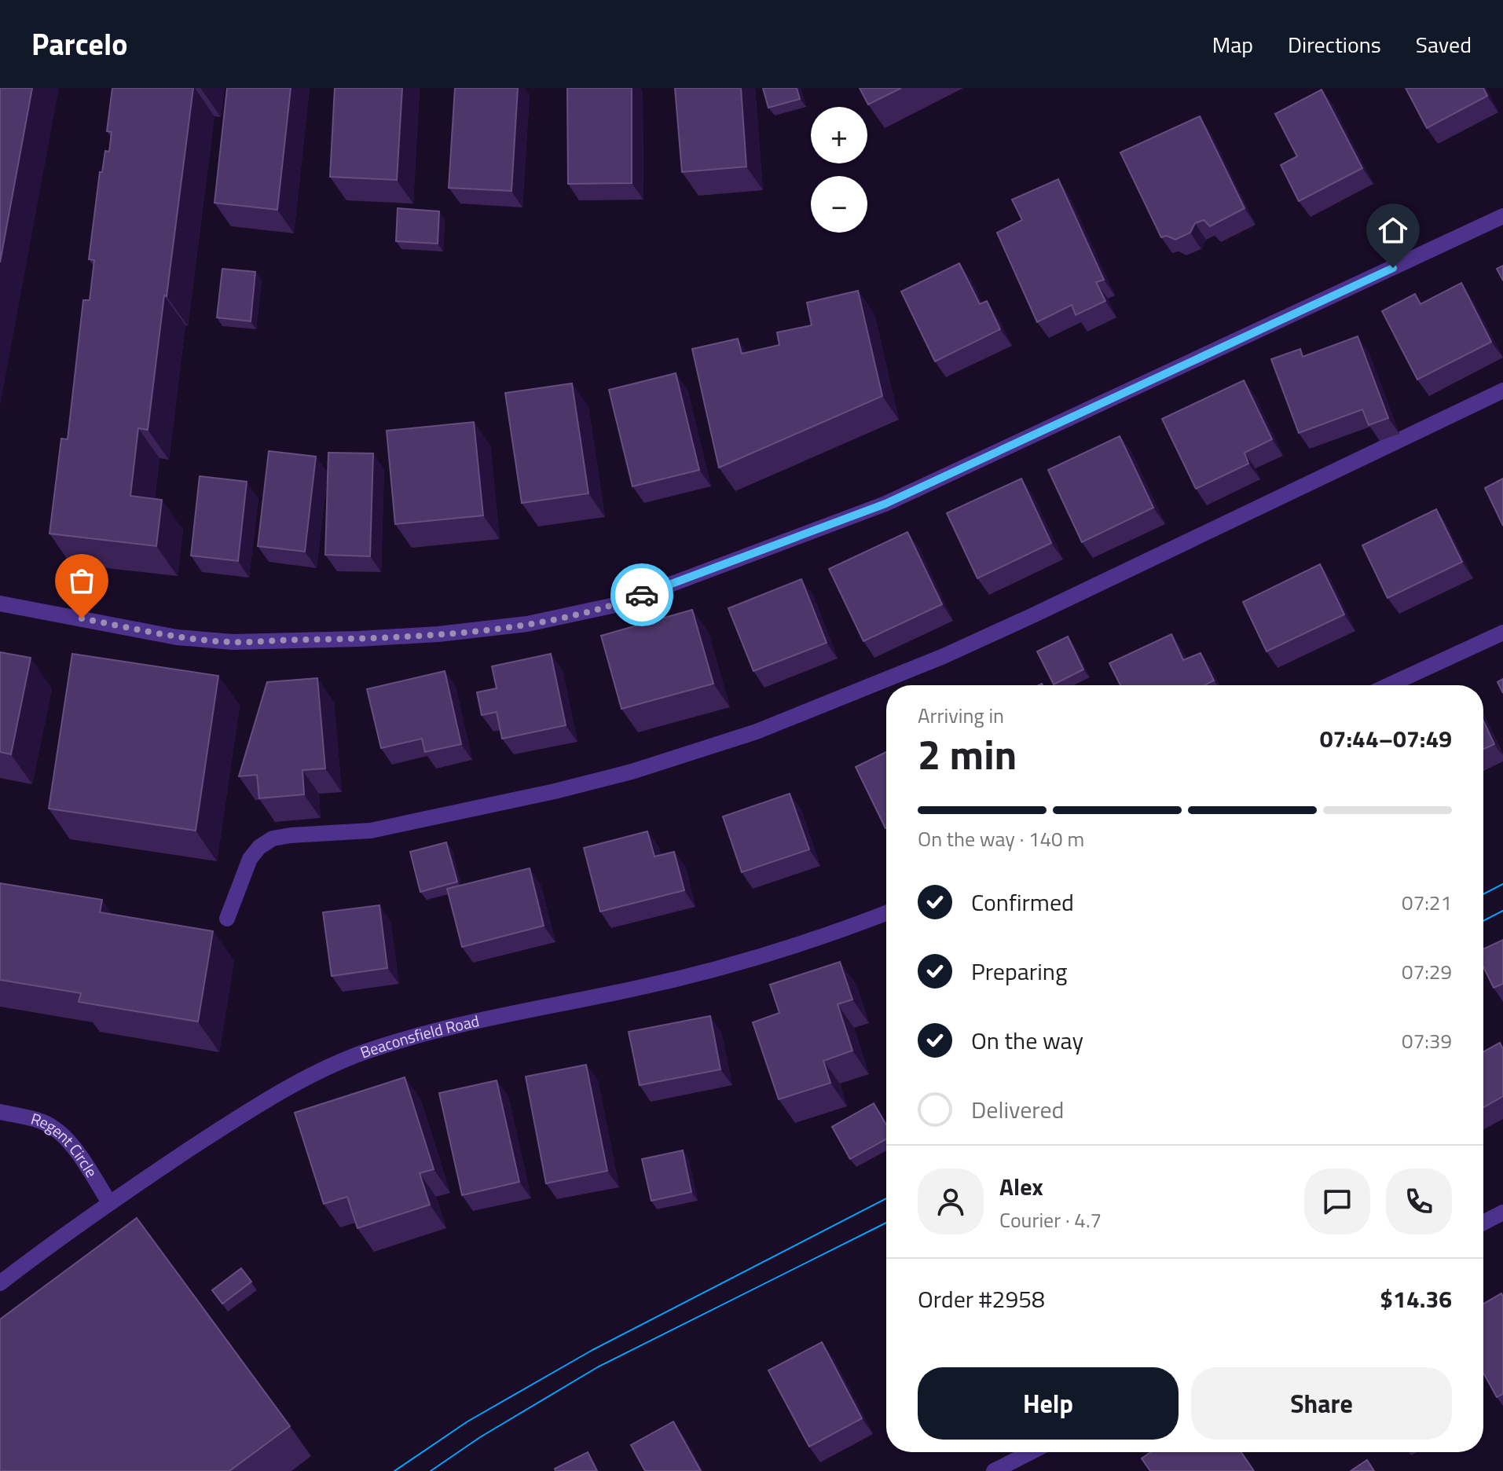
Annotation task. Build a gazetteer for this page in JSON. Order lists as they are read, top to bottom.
{
  "streets": {
    "street": ["Beaconsfield Road", "Regent Circle"]
  },
  "crossings": [
    ["Beaconsfield Road", "Regent Circle"]
  ],
  "page": {
    "header": "Parcelo",
    "nav": ["Map", "Directions", "Saved"],
    "map_buttons": ["+", "−"],
    "heading": ["2 min", "Arriving in", "07:44–07:49"],
    "panel": [
      "Alex",
      "Courier · 4.7",
      "Order #2958",
      "$14.36"
    ],
    "bar": "On the way · 140 m",
    "list": [
      ["Confirmed", "07:21"],
      ["Preparing", "07:29"],
      ["On the way", "07:39"],
      "Delivered"
    ],
    "buttons": ["Help", "Share"]
  }
}
